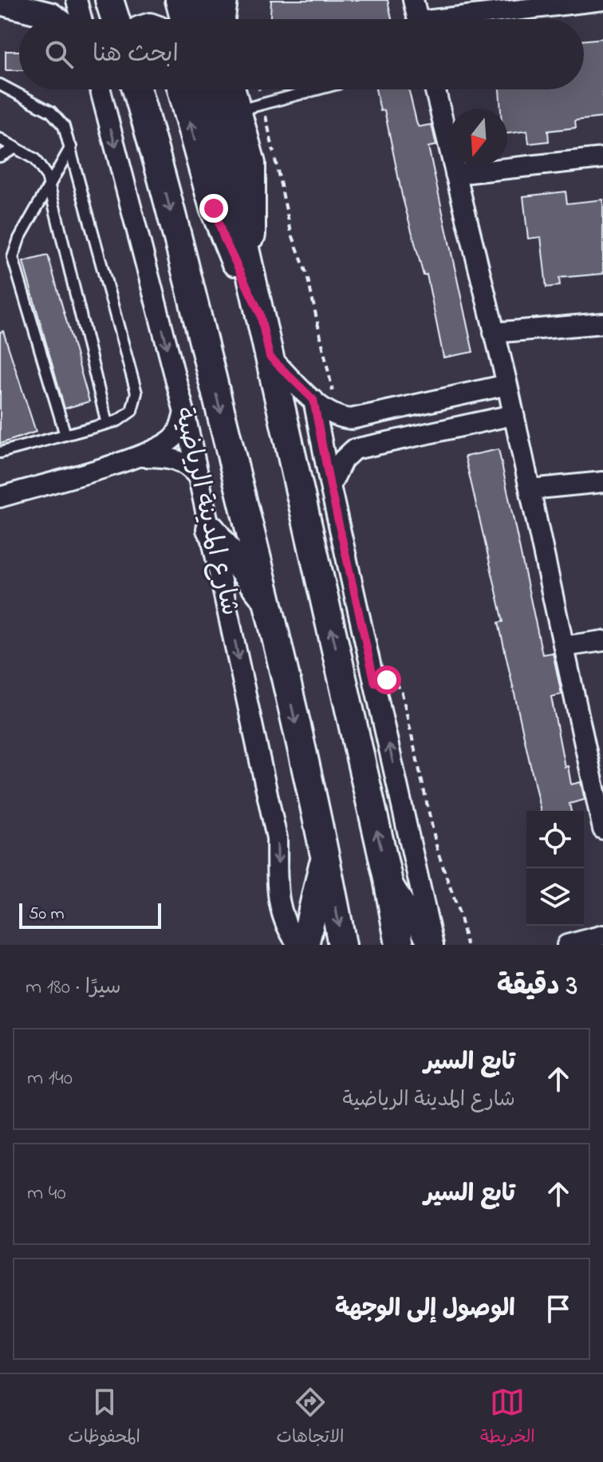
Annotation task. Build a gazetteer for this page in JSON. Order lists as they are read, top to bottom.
{
  "streets": {
    "main road": ["شارع المدينة الرياضية"]
  },
  "scale_bar": "50 m",
  "north": "bottom",
  "page": {
    "search": "ابحث هنا",
    "scale": "50 m",
    "heading": ["3 دقيقة", "سيرًا · 180 m"],
    "list": [
      ["تابع السير", "شارع المدينة الرياضية", "140 m"],
      ["تابع السير", "40 m"],
      "الوصول إلى الوجهة"
    ],
    "nav": ["الخريطة", "الاتجاهات", "المحفوظات"]
  }
}
